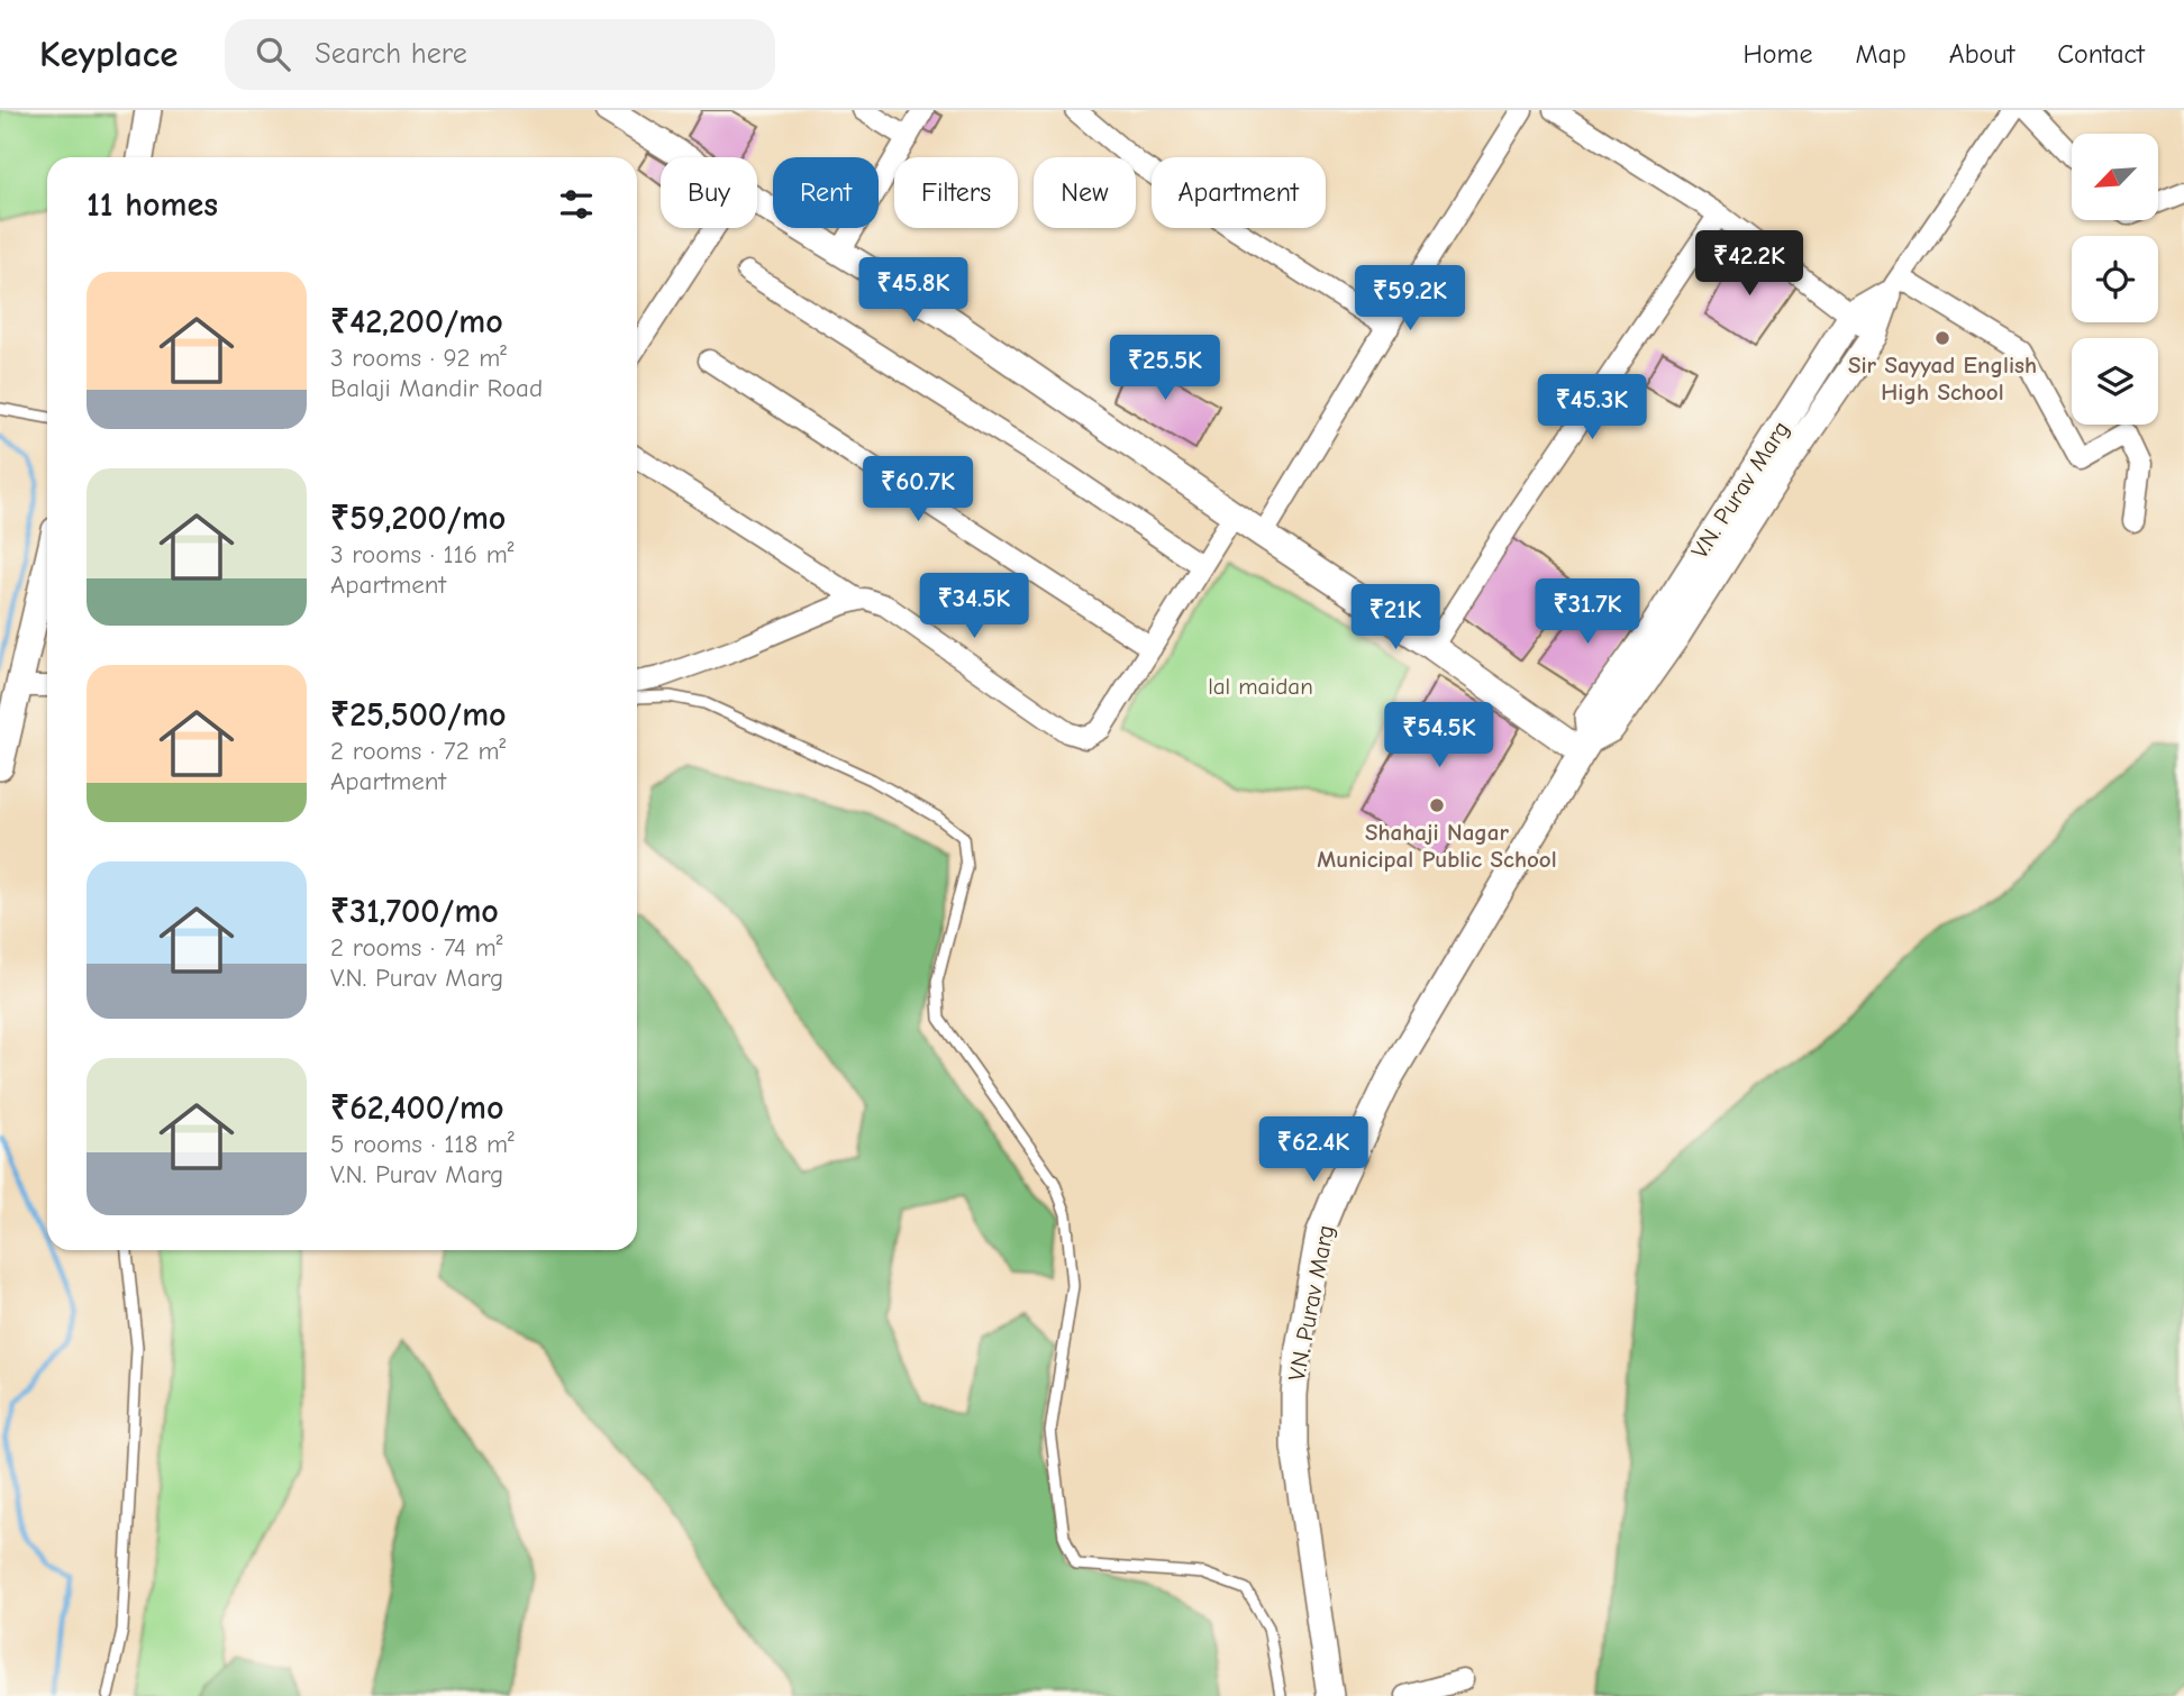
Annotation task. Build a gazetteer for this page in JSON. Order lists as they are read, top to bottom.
{
  "streets": {
    "street": ["V.N. Purav Marg"]
  },
  "parks": ["lal maidan"],
  "places": ["Sir Sayyad English High School", "Shahaji Nagar Municipal Public School"],
  "north": "bottom left",
  "page": {
    "header": "Keyplace",
    "search": "Search here",
    "nav": [
      "Home",
      "Map",
      "About",
      "Contact"
    ],
    "chip": [
      "Buy",
      "Rent",
      "Filters",
      "New",
      "Apartment"
    ],
    "heading": "11 homes",
    "price": [
      "₹42.2K",
      "₹45.8K",
      "₹59.2K",
      "₹25.5K",
      "₹45.3K",
      "₹60.7K",
      "₹34.5K",
      "₹31.7K",
      "₹21K",
      "₹54.5K",
      "₹62.4K"
    ],
    "list": [
      {
        "name": "₹42,200/mo",
        "note": "3 rooms · 92 m² · Balaji Mandir Road"
      },
      {
        "name": "₹59,200/mo",
        "note": "3 rooms · 116 m² · Apartment"
      },
      {
        "name": "₹25,500/mo",
        "note": "2 rooms · 72 m² · Apartment"
      },
      {
        "name": "₹31,700/mo",
        "note": "2 rooms · 74 m² · V.N. Purav Marg"
      },
      {
        "name": "₹62,400/mo",
        "note": "5 rooms · 118 m² · V.N. Purav Marg"
      }
    ]
  }
}
